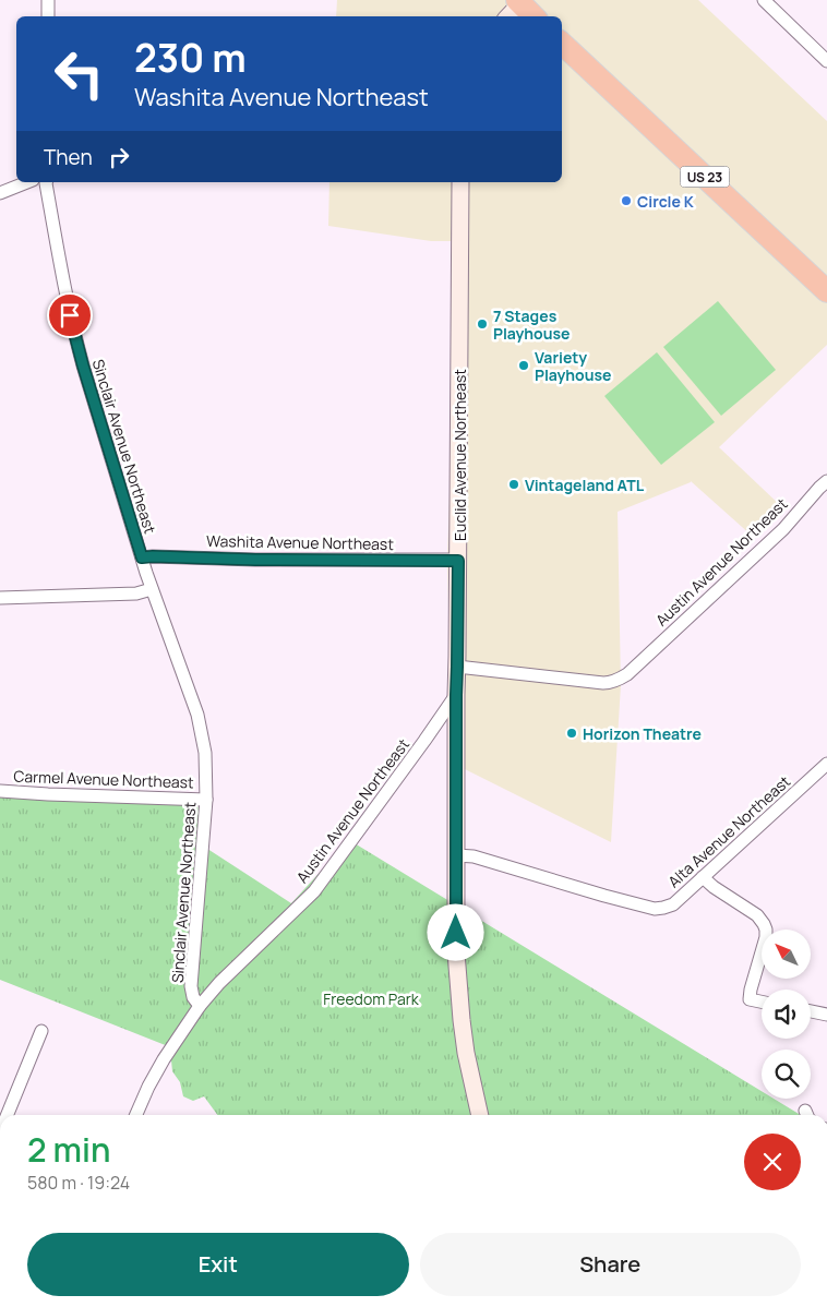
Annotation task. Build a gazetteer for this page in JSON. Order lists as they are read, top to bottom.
{
  "streets": {
    "highway": ["US 23"],
    "street": [
      "Sinclair Avenue Northeast",
      "Euclid Avenue Northeast",
      "Washita Avenue Northeast",
      "Austin Avenue Northeast",
      "Carmel Avenue Northeast",
      "Alta Avenue Northeast"
    ]
  },
  "crossings": [
    ["Sinclair Avenue Northeast", "Washita Avenue Northeast"],
    ["Sinclair Avenue Northeast", "Austin Avenue Northeast"],
    ["Sinclair Avenue Northeast", "Carmel Avenue Northeast"],
    ["Euclid Avenue Northeast", "Washita Avenue Northeast"],
    ["Euclid Avenue Northeast", "Austin Avenue Northeast"],
    ["Euclid Avenue Northeast", "Alta Avenue Northeast"]
  ],
  "parks": ["Freedom Park"],
  "places": [
    "Circle K",
    "7 Stages Playhouse",
    "Variety Playhouse",
    "Vintageland ATL",
    "Horizon Theatre"
  ],
  "north": "top left",
  "page": {
    "turn": ["230 m", "Washita Avenue Northeast"],
    "then": "Then",
    "heading": ["2 min", "580 m · 19:24"],
    "buttons": ["Exit", "Share"]
  }
}
